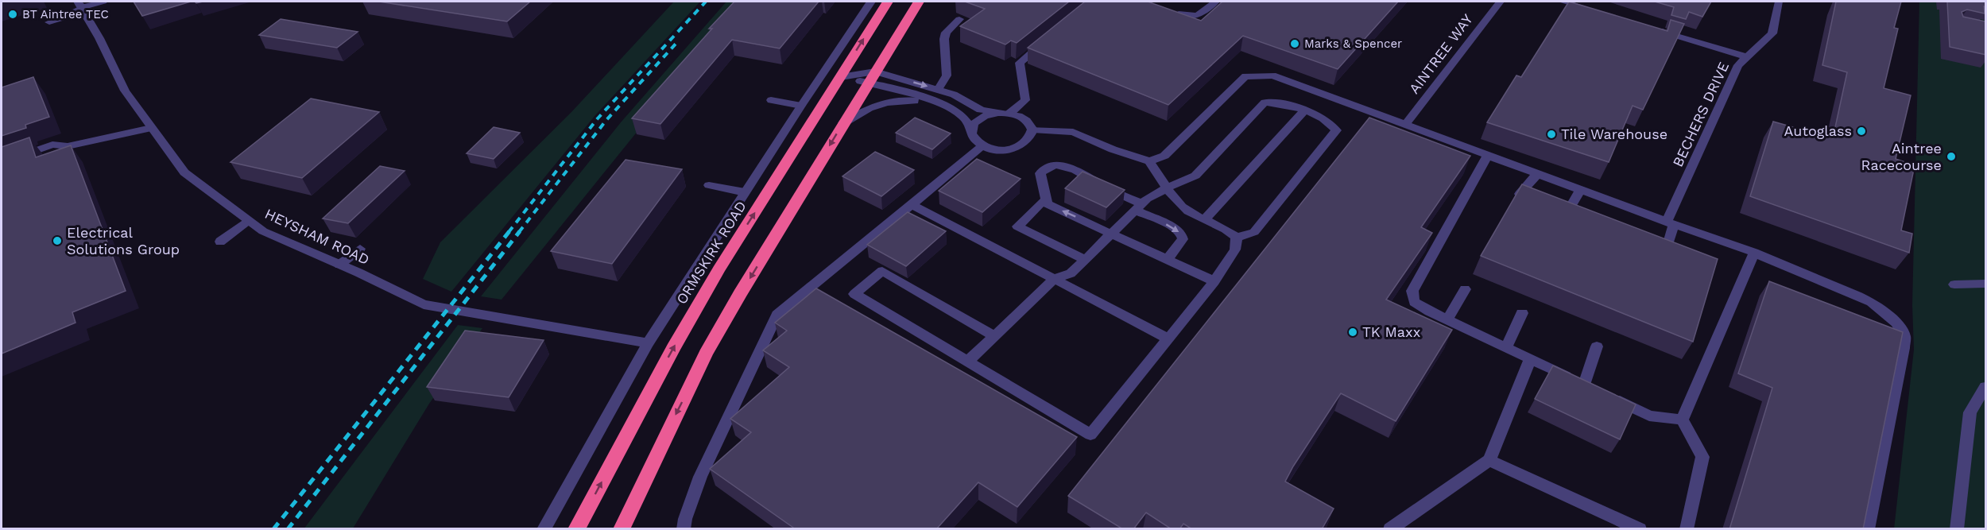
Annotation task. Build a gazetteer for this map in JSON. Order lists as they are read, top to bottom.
{
  "streets": {
    "highway": ["ORMSKIRK ROAD"],
    "street": ["AINTREE WAY", "BECHERS DRIVE", "HEYSHAM ROAD"]
  },
  "places": [
    "BT Aintree TEC",
    "Marks & Spencer",
    "Autoglass",
    "Tile Warehouse",
    "Aintree Racecourse",
    "Electrical Solutions Group",
    "TK Maxx"
  ]
}
